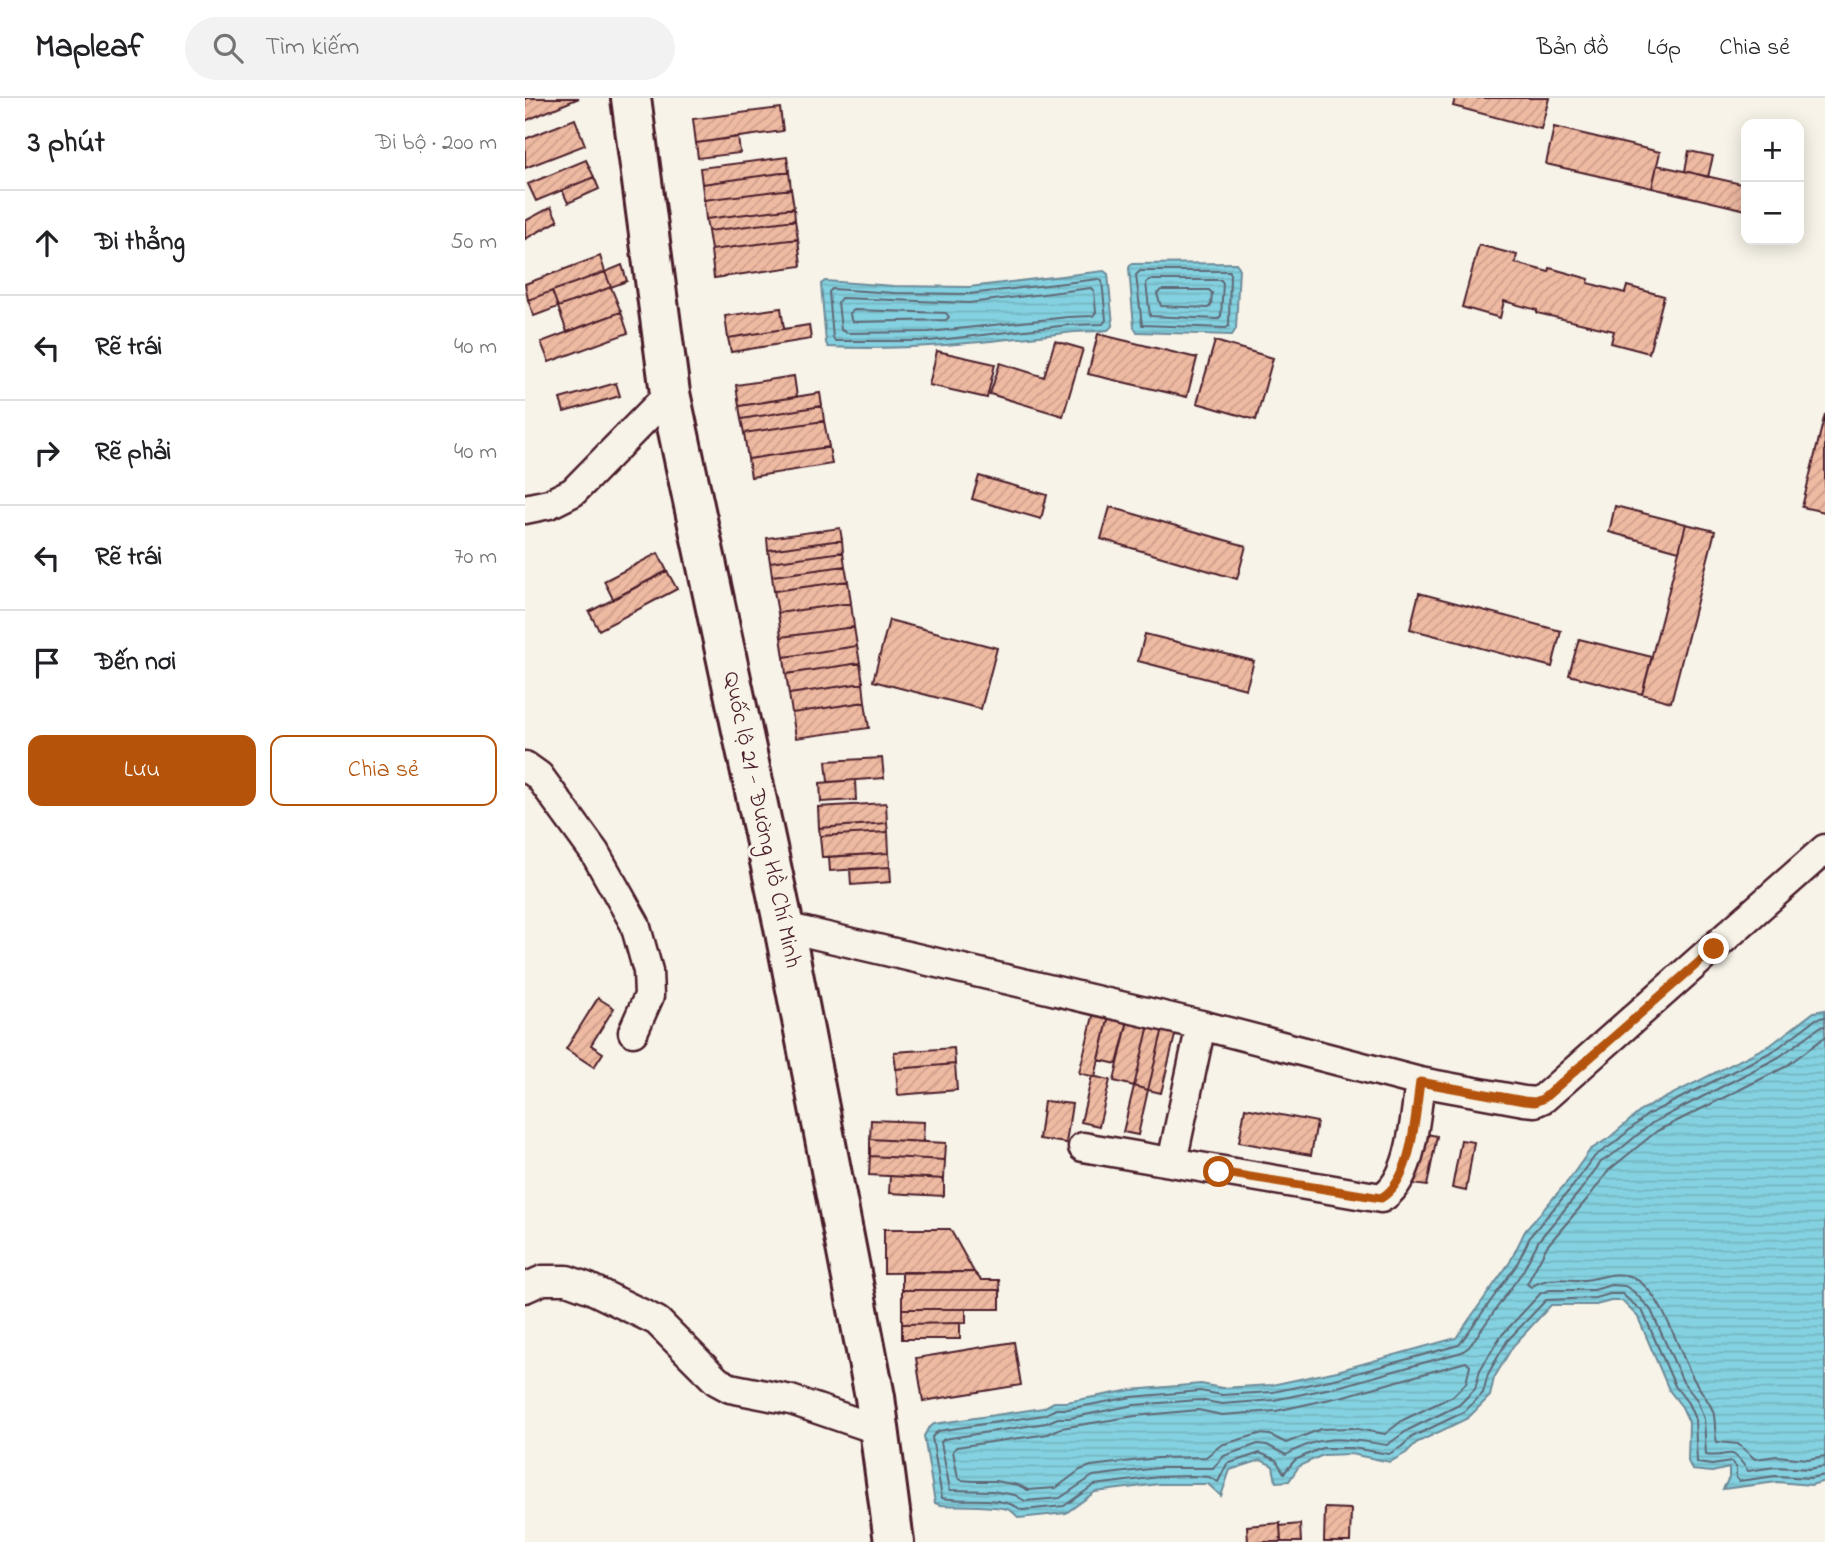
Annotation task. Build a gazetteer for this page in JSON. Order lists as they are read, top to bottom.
{
  "streets": {
    "highway": ["Quốc lộ 21 - Đường Hồ Chí Minh"]
  },
  "page": {
    "header": "Mapleaf",
    "search": "Tìm kiếm",
    "nav": ["Bản đồ", "Lớp", "Chia sẻ"],
    "heading": ["3 phút", "Đi bộ · 200 m"],
    "map_buttons": ["+", "−"],
    "list": [
      ["Đi thẳng", "50 m"],
      ["Rẽ trái", "40 m"],
      ["Rẽ phải", "40 m"],
      ["Rẽ trái", "70 m"],
      "Đến nơi"
    ],
    "buttons": ["Lưu", "Chia sẻ"]
  }
}
